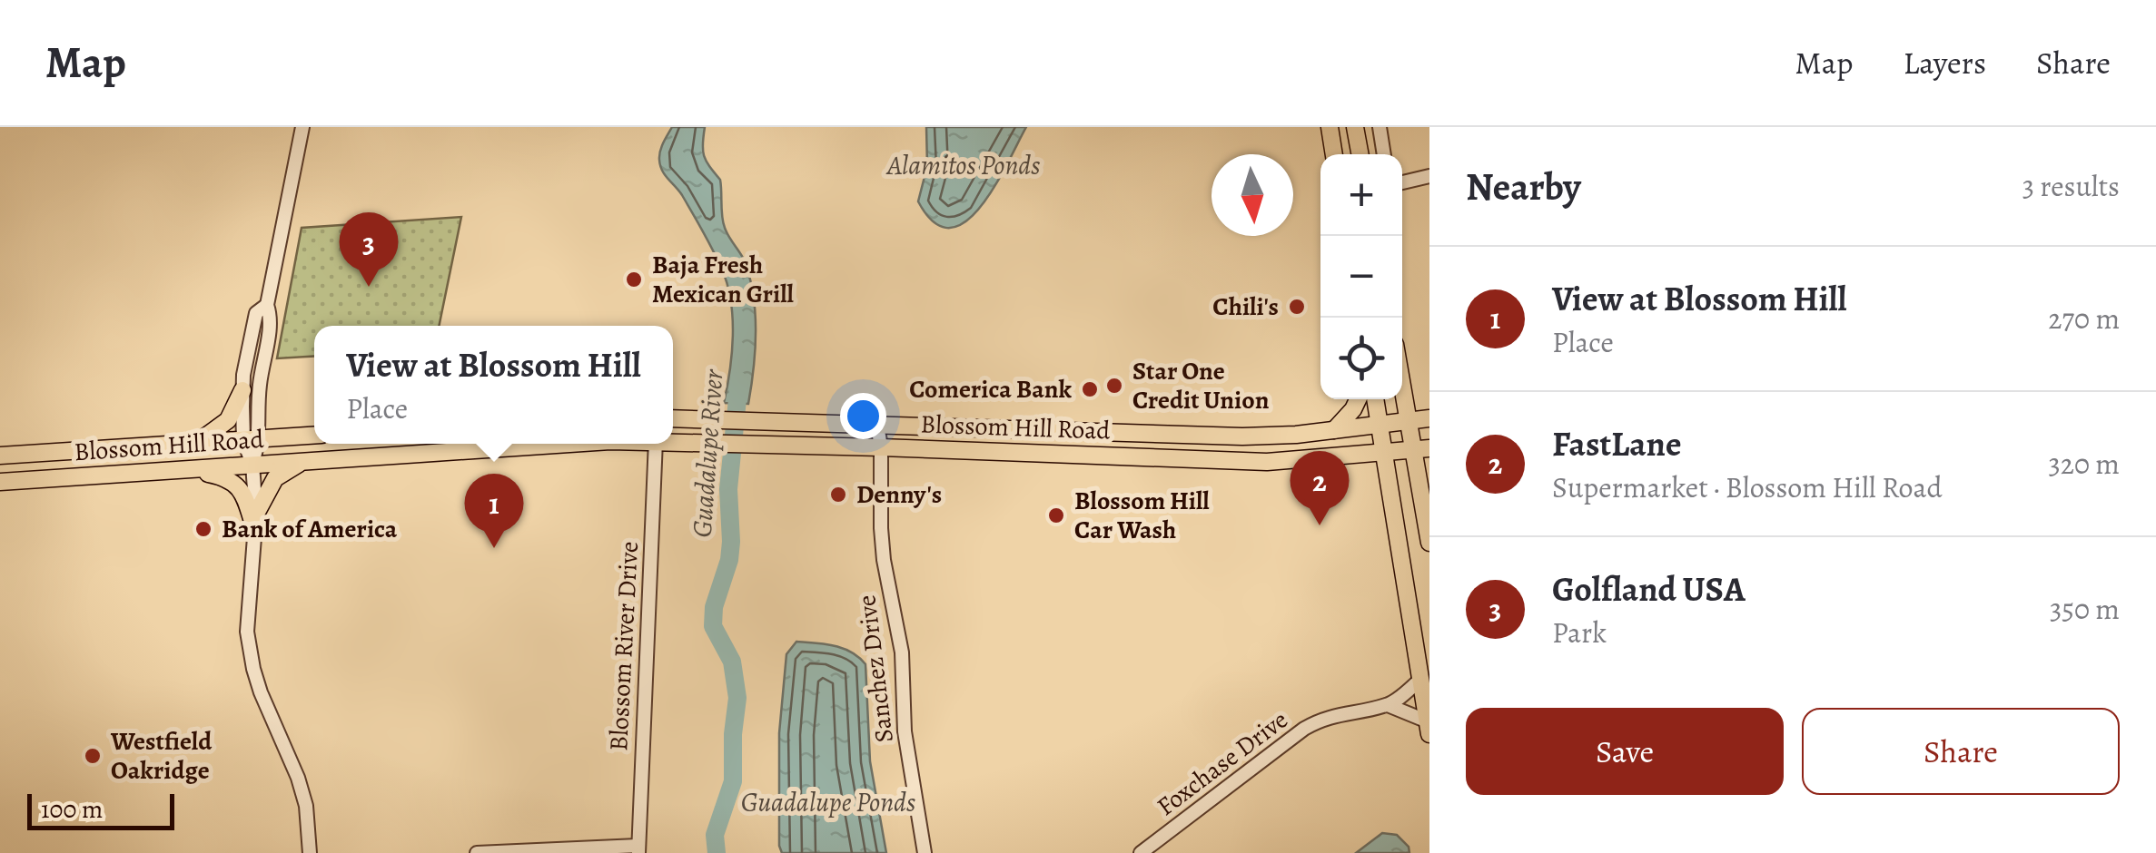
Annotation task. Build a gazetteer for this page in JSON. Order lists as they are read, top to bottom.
{
  "streets": {
    "main road": ["Blossom Hill Road"],
    "street": ["Blossom River Drive", "Sanchez Drive", "Foxchase Drive"]
  },
  "crossings": [
    ["Blossom Hill Road", "Sanchez Drive"]
  ],
  "water": ["Alamitos Ponds", "Guadalupe River", "Guadalupe Ponds"],
  "places": [
    "Baja Fresh Mexican Grill",
    "Chili's",
    "Star One Credit Union",
    "Comerica Bank",
    "Denny's",
    "Blossom Hill Car Wash",
    "Bank of America",
    "Westfield Oakridge"
  ],
  "scale_bar": "100 m",
  "north": "bottom",
  "page": {
    "header": "Map",
    "nav": ["Map", "Layers", "Share"],
    "heading": ["Nearby", "3 results"],
    "map_buttons": ["+", "−"],
    "pins": ["3", "2", "1"],
    "list": [
      {
        "mark": "1",
        "name": "View at Blossom Hill",
        "note": "Place",
        "value": "270 m"
      },
      {
        "mark": "2",
        "name": "FastLane",
        "note": "Supermarket · Blossom Hill Road",
        "value": "320 m"
      },
      {
        "mark": "3",
        "name": "Golfland USA",
        "note": "Park",
        "value": "350 m"
      }
    ],
    "popup": ["View at Blossom Hill", "Place"],
    "buttons": ["Save", "Share"],
    "scale": "100 m"
  }
}
